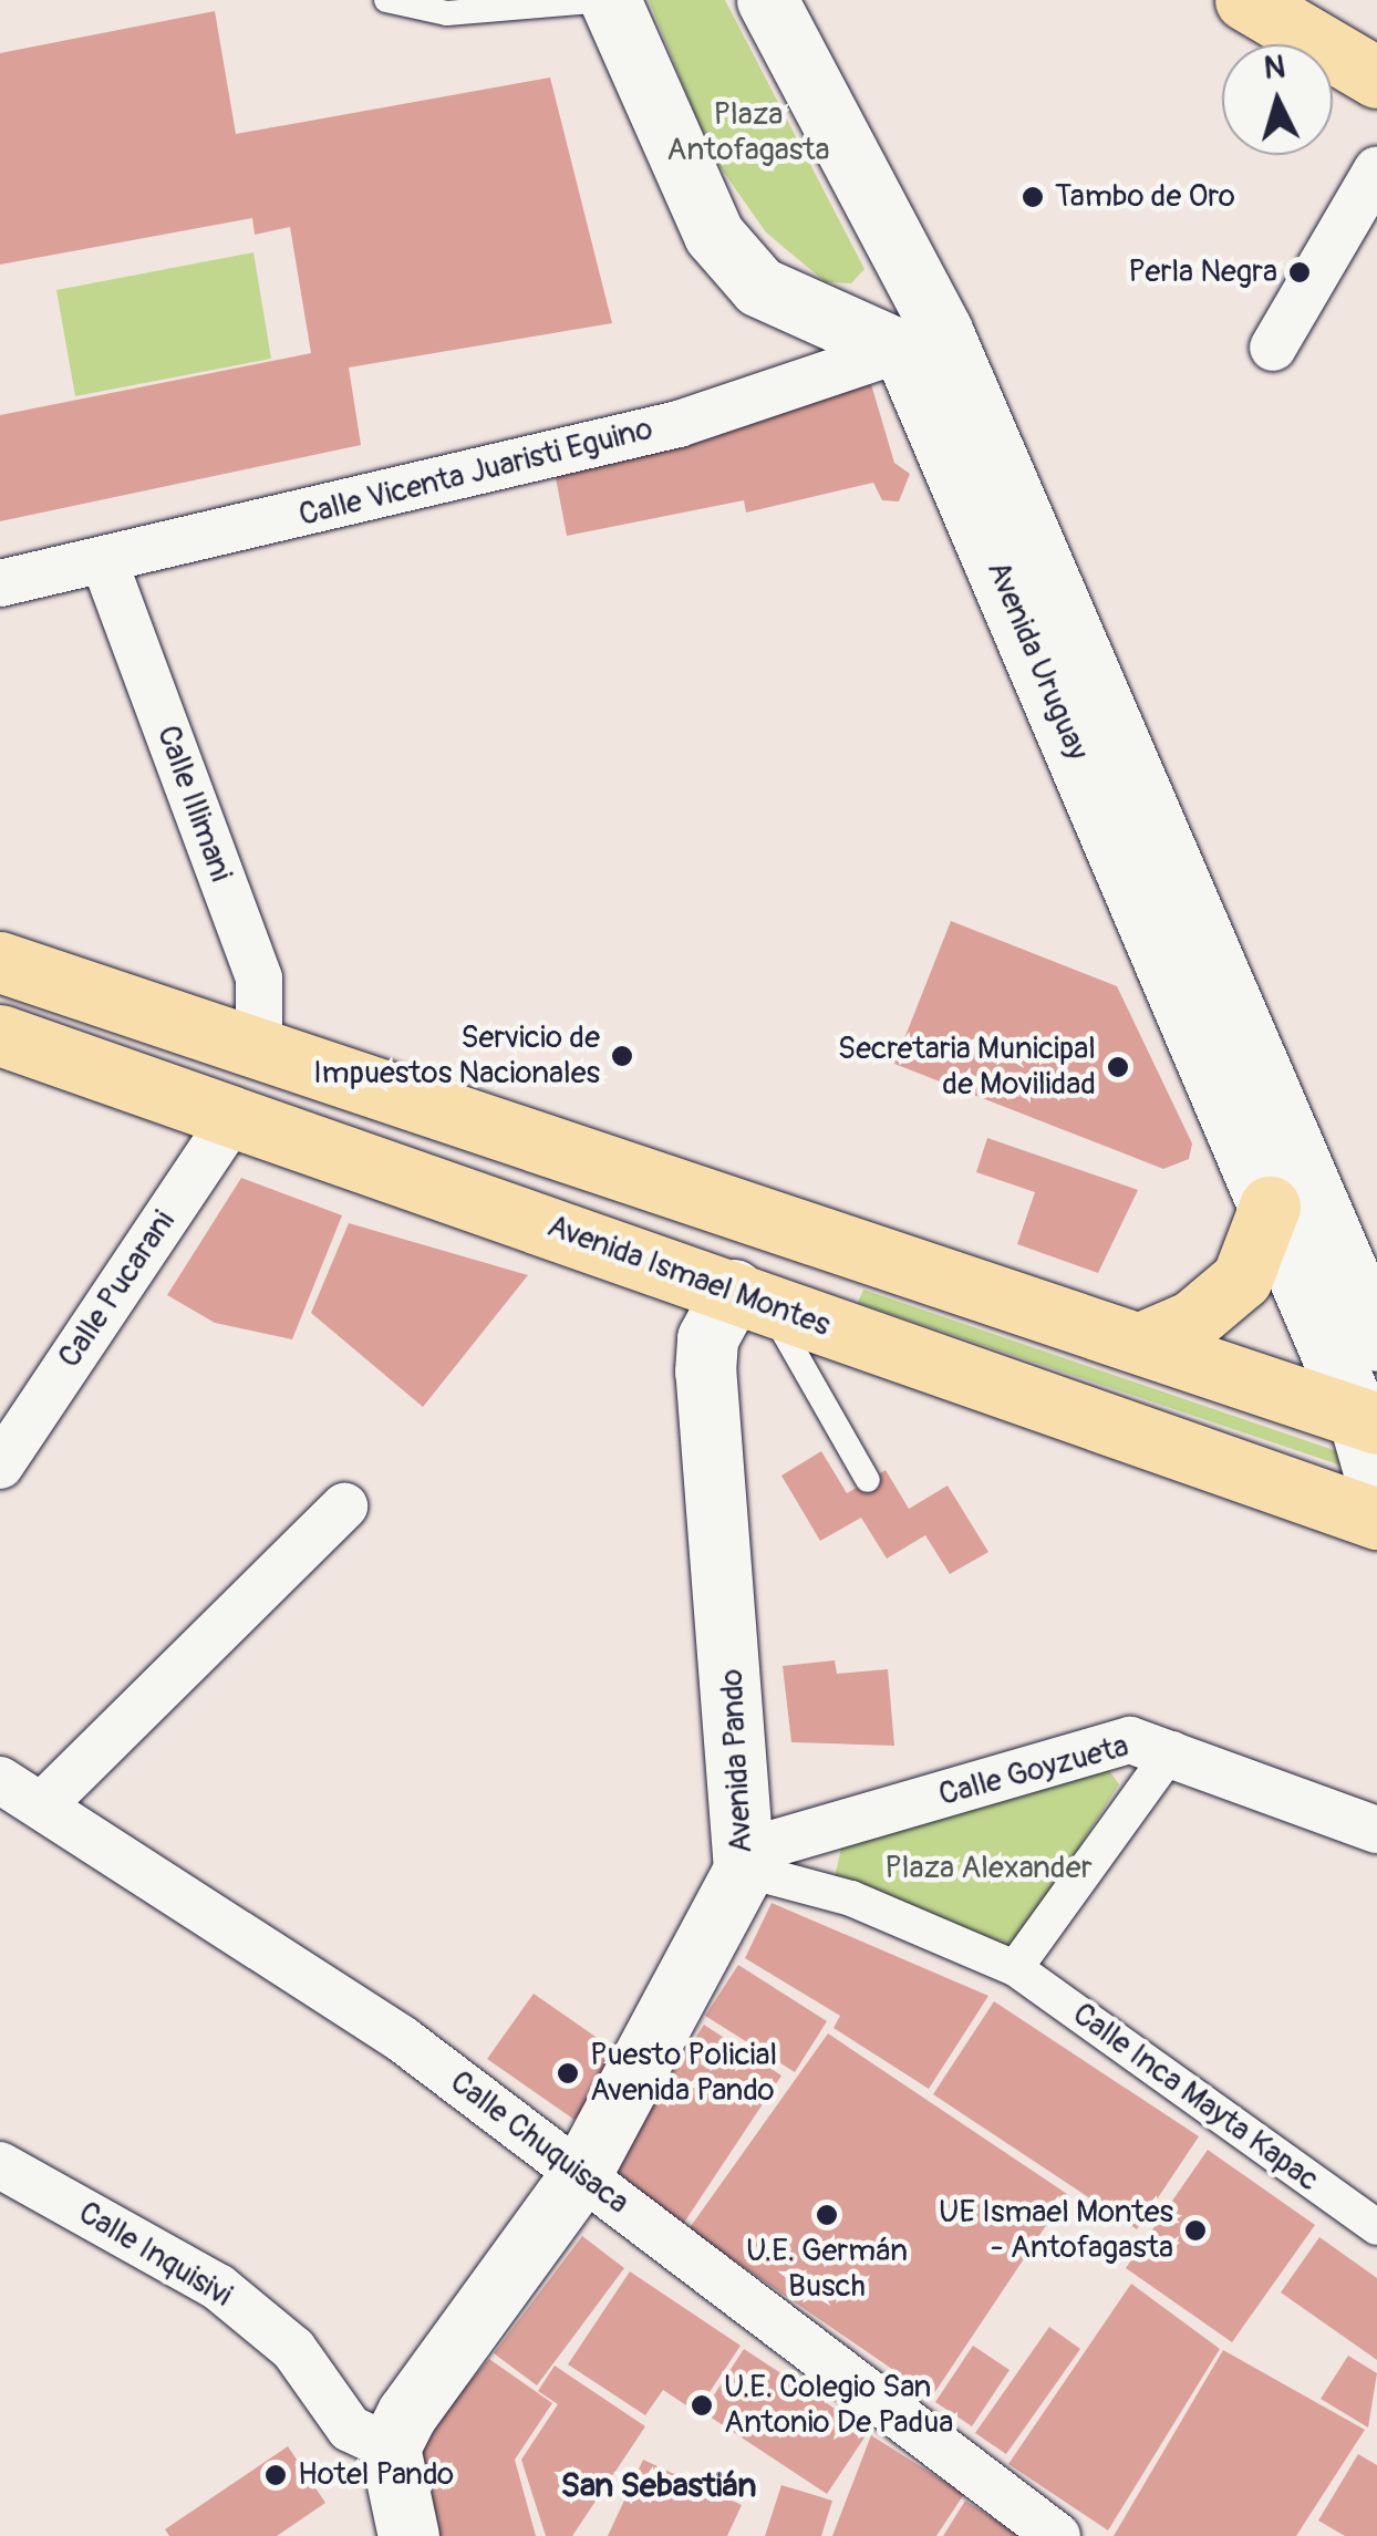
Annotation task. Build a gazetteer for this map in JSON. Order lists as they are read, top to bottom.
{
  "streets": {
    "main road": ["Avenida Ismael Montes"],
    "street": [
      "Calle Vicenta Juaristi Eguino",
      "Avenida Uruguay",
      "Calle Illimani",
      "Calle Pucarani",
      "Avenida Pando",
      "Calle Goyzueta",
      "Calle Inca Mayta Kapac",
      "Calle Chuquisaca",
      "Calle Inquisivi"
    ]
  },
  "crossings": [
    ["Calle Vicenta Juaristi Eguino", "Avenida Uruguay"],
    ["Calle Vicenta Juaristi Eguino", "Calle Illimani"],
    ["Avenida Ismael Montes", "Calle Pucarani"],
    ["Avenida Ismael Montes", "Avenida Pando"],
    ["Avenida Pando", "Calle Goyzueta"],
    ["Avenida Pando", "Calle Inca Mayta Kapac"],
    ["Avenida Pando", "Calle Chuquisaca"],
    ["Avenida Pando", "Calle Inquisivi"],
    ["Calle Goyzueta", "Calle Inca Mayta Kapac"]
  ],
  "districts": ["San Sebastián"],
  "parks": ["Plaza Antofagasta", "Plaza Alexander"],
  "places": [
    "Tambo de Oro",
    "Perla Negra",
    "Servicio de Impuestos Nacionales",
    "Secretaria Municipal de Movilidad",
    "Puesto Policial Avenida Pando",
    "U.E. Germán Busch",
    "UE Ismael Montes - Antofagasta",
    "U.E. Colegio San Antonio De Padua",
    "Hotel Pando"
  ],
  "north": "top"
}
